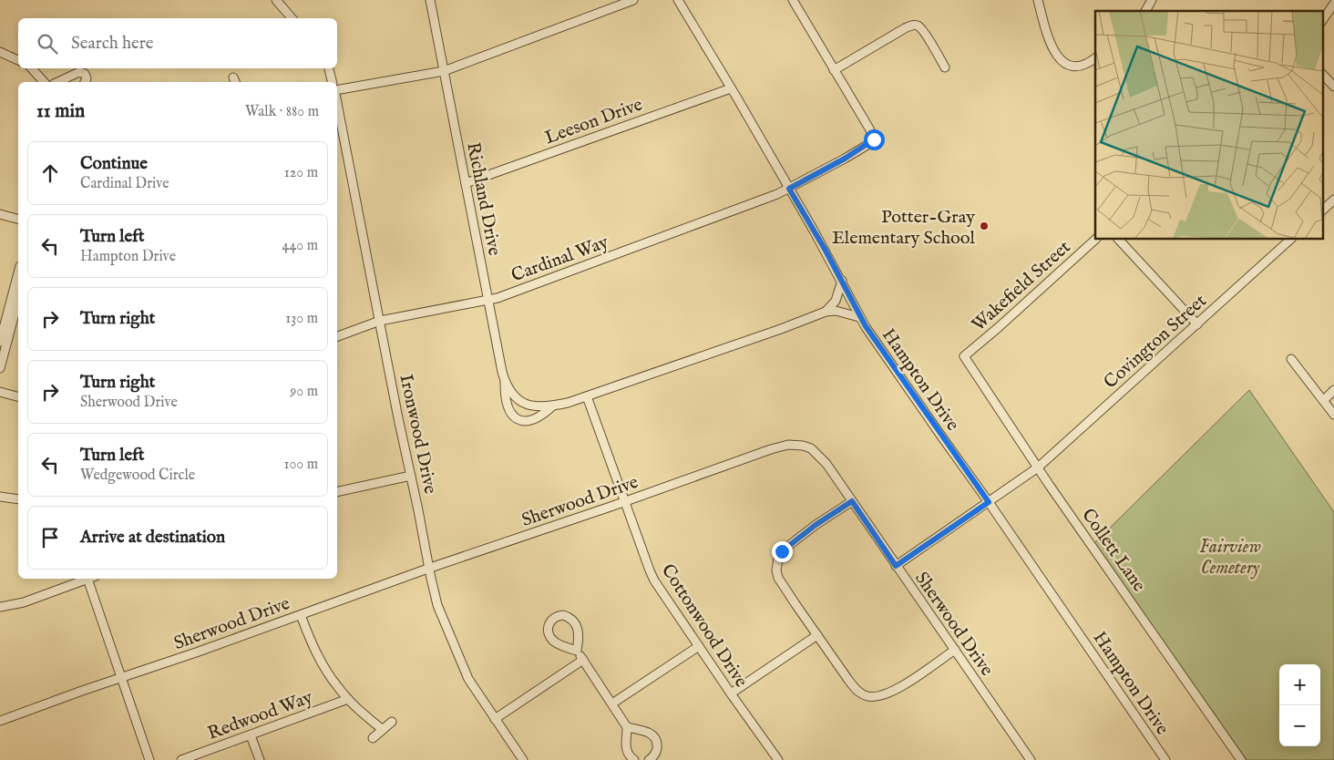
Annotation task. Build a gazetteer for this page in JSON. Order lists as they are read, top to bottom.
{
  "streets": {
    "street": [
      "Leeson Drive",
      "Richland Drive",
      "Cardinal Way",
      "Wakefield Street",
      "Covington Street",
      "Hampton Drive",
      "Ironwood Drive",
      "Sherwood Drive",
      "Collett Lane",
      "Cottonwood Drive",
      "Redwood Way"
    ]
  },
  "crossings": [
    ["Leeson Drive", "Richland Drive"],
    ["Leeson Drive", "Hampton Drive"],
    ["Richland Drive", "Cardinal Way"],
    ["Cardinal Way", "Hampton Drive"],
    ["Cardinal Way", "Ironwood Drive"],
    ["Wakefield Street", "Collett Lane"],
    ["Covington Street", "Hampton Drive"],
    ["Covington Street", "Sherwood Drive"],
    ["Covington Street", "Collett Lane"],
    ["Ironwood Drive", "Sherwood Drive"],
    ["Sherwood Drive", "Cottonwood Drive"]
  ],
  "parks": ["Fairview Cemetery"],
  "places": ["Potter-Gray Elementary School"],
  "page": {
    "search": "Search here",
    "heading": ["11 min", "Walk · 880 m"],
    "list": [
      ["Continue", "Cardinal Drive", "120 m"],
      ["Turn left", "Hampton Drive", "440 m"],
      ["Turn right", "130 m"],
      ["Turn right", "Sherwood Drive", "90 m"],
      ["Turn left", "Wedgewood Circle", "100 m"],
      "Arrive at destination"
    ],
    "map_buttons": ["+", "−"]
  }
}
